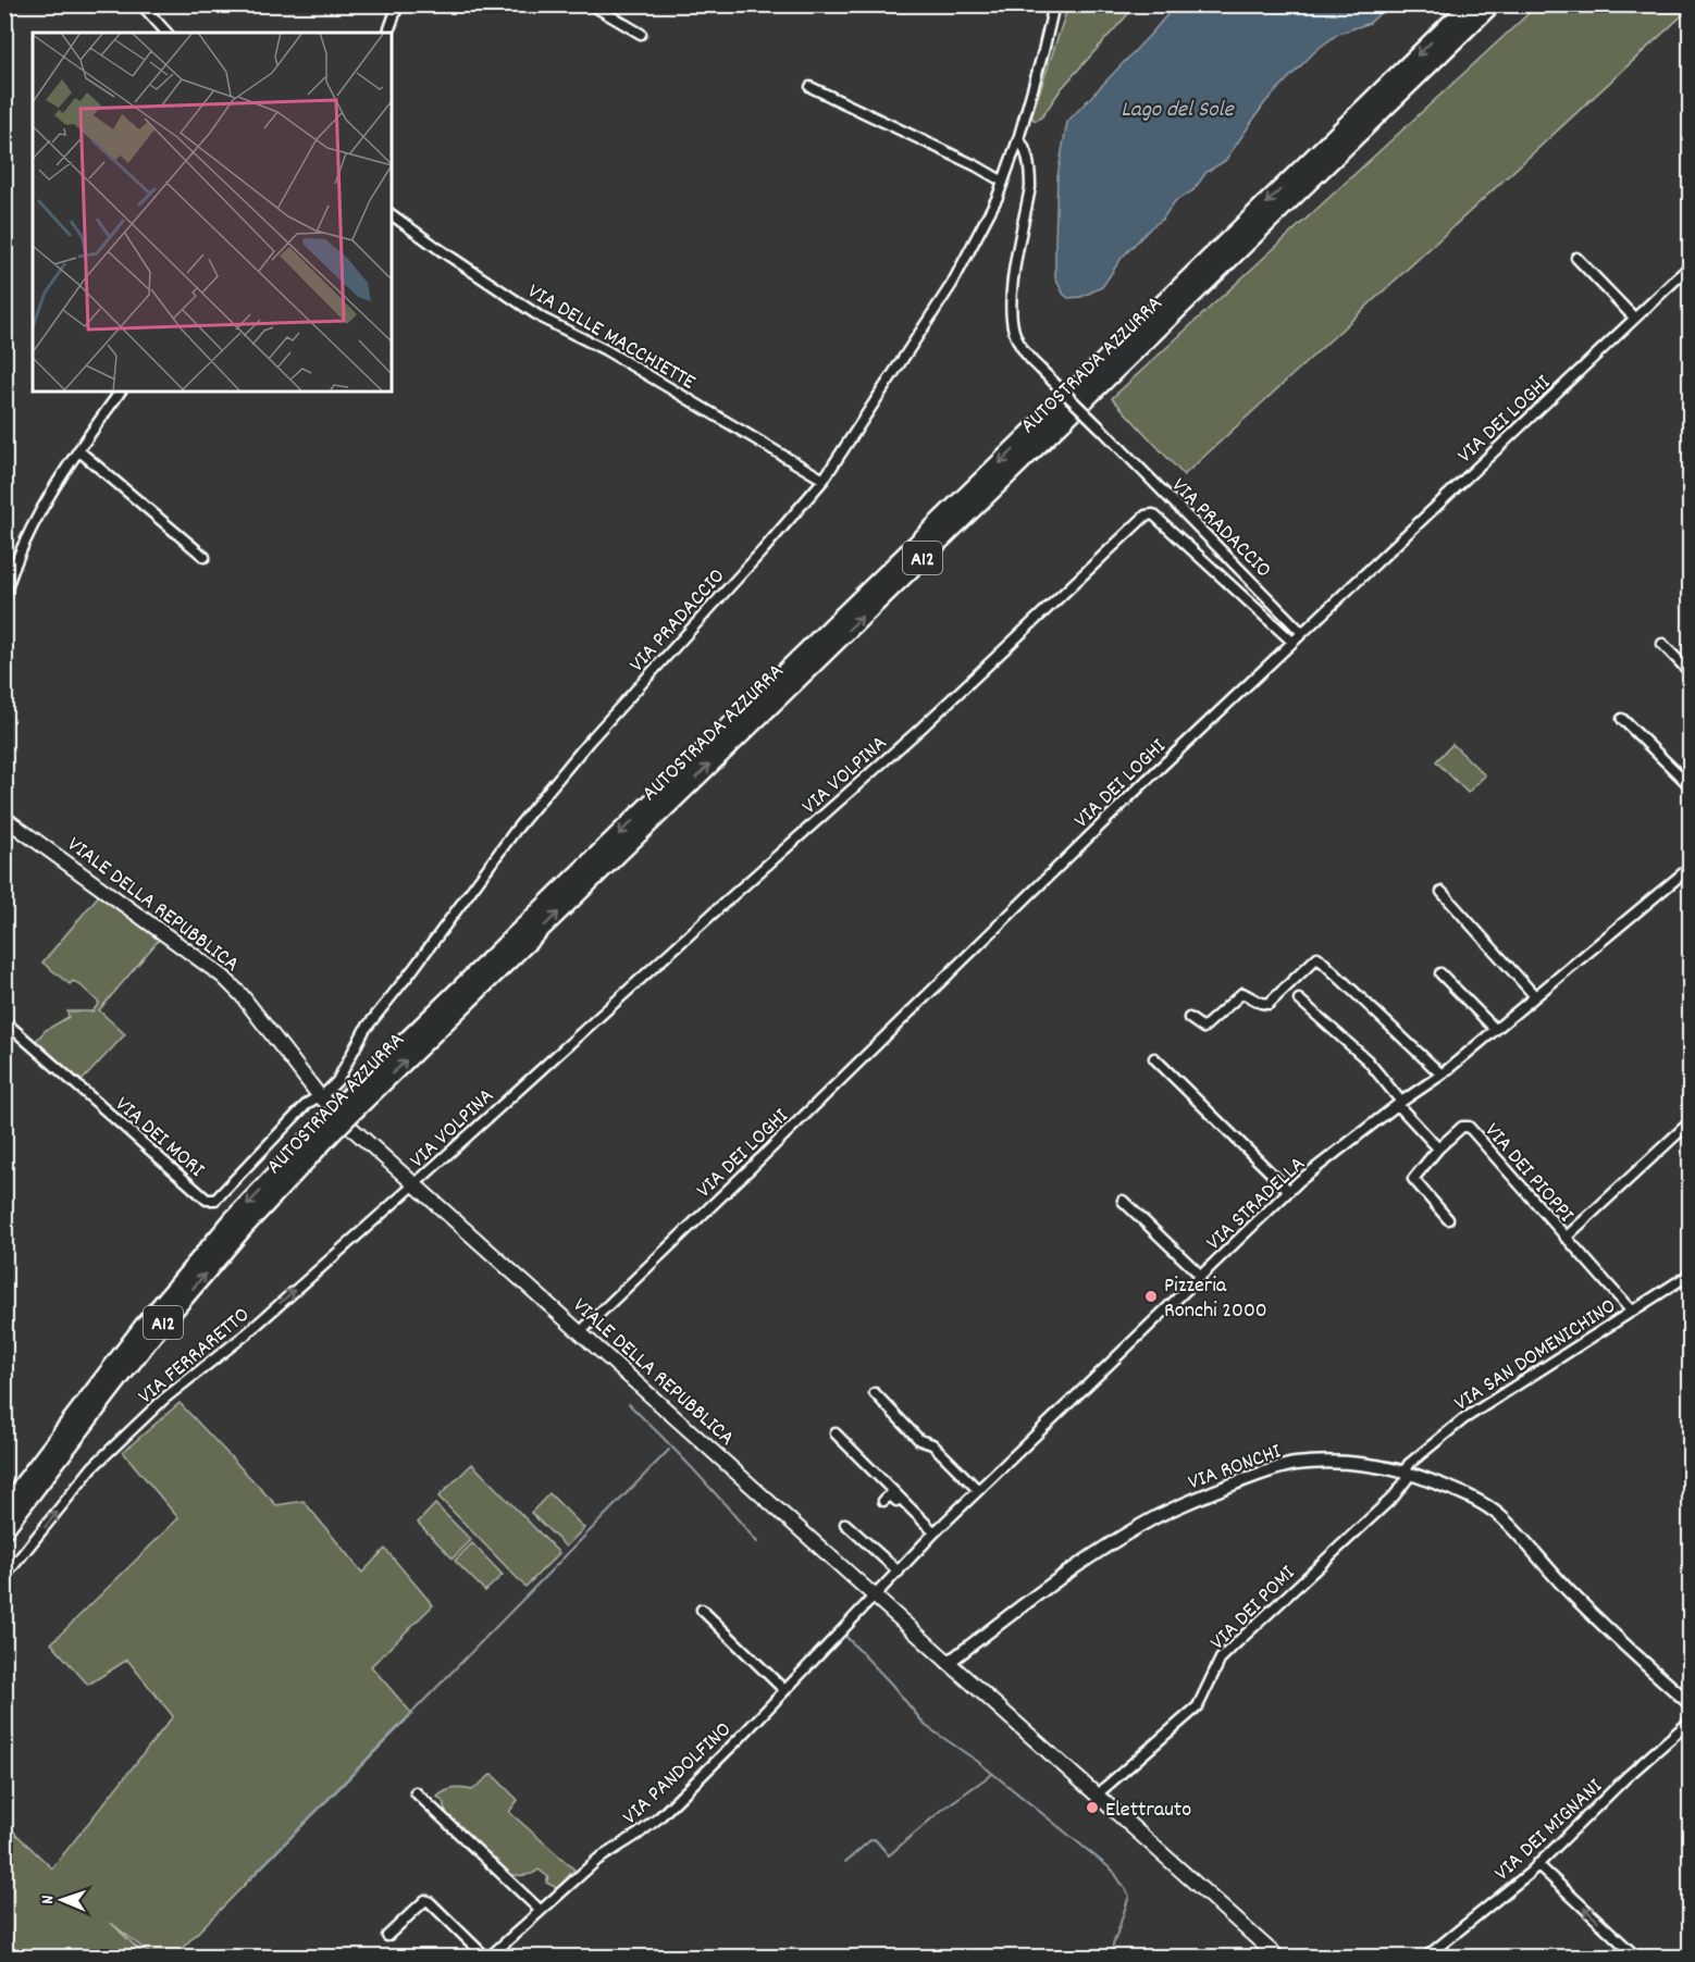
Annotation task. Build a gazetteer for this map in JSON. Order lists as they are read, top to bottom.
{
  "streets": {
    "highway": ["AUTOSTRADA AZZURRA", "A12"],
    "main road": ["VIALE DELLA REPUBBLICA"],
    "street": [
      "VIA DELLE MACCHIETTE",
      "VIA DEI LOGHI",
      "VIA PRADACCIO",
      "VIA VOLPINA",
      "VIA DEI MORI",
      "VIA DEI PIOPPI",
      "VIA STRADELLA",
      "VIA SAN DOMENICHINO",
      "VIA FERRARETTO",
      "VIA RONCHI",
      "VIA DEI POMI",
      "VIA PANDOLFINO",
      "VIA DEI MIGNANI"
    ]
  },
  "crossings": [
    ["VIA DELLE MACCHIETTE", "VIA PRADACCIO"],
    ["VIA DEI LOGHI", "VIA PRADACCIO"],
    ["VIA DEI LOGHI", "VIA VOLPINA"],
    ["VIA DEI LOGHI", "VIALE DELLA REPUBBLICA"],
    ["VIA PRADACCIO", "VIALE DELLA REPUBBLICA"],
    ["VIA PRADACCIO", "VIA DEI MORI"],
    ["VIA VOLPINA", "VIALE DELLA REPUBBLICA"],
    ["VIA VOLPINA", "VIA FERRARETTO"],
    ["VIALE DELLA REPUBBLICA", "VIA DEI MORI"],
    ["VIALE DELLA REPUBBLICA", "VIA STRADELLA"],
    ["VIALE DELLA REPUBBLICA", "VIA FERRARETTO"],
    ["VIALE DELLA REPUBBLICA", "VIA RONCHI"],
    ["VIALE DELLA REPUBBLICA", "VIA DEI POMI"],
    ["VIALE DELLA REPUBBLICA", "VIA PANDOLFINO"],
    ["VIA DEI PIOPPI", "VIA SAN DOMENICHINO"],
    ["VIA STRADELLA", "VIA PANDOLFINO"],
    ["VIA SAN DOMENICHINO", "VIA RONCHI"],
    ["VIA SAN DOMENICHINO", "VIA DEI POMI"],
    ["VIA RONCHI", "VIA DEI POMI"]
  ],
  "one_way": ["VIA FERRARETTO"],
  "water": ["Lago del Sole"],
  "places": ["Pizzeria Ronchi 2000", "Elettrauto"],
  "north": "left"
}
